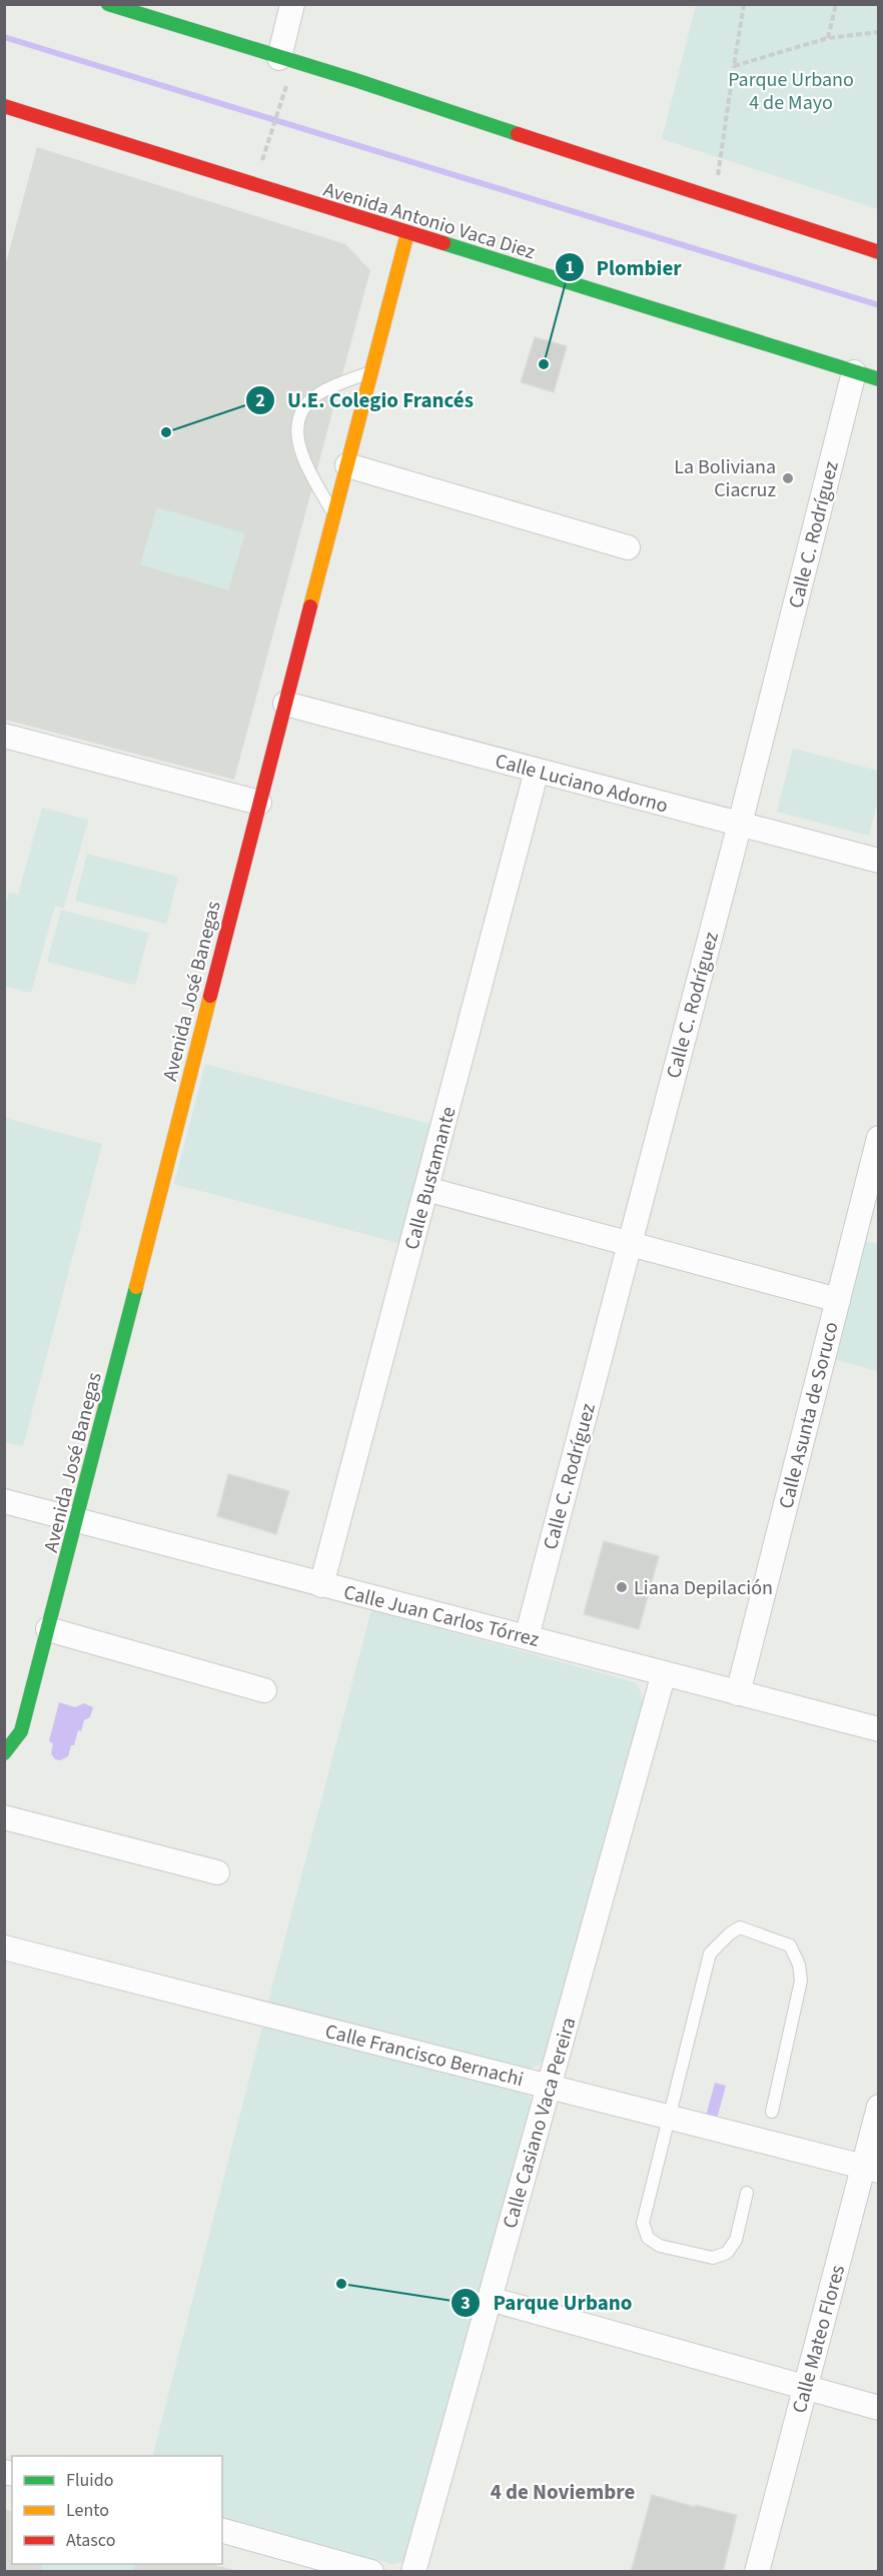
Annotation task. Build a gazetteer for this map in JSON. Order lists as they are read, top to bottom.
{
  "streets": {
    "main road": ["Avenida Antonio Vaca Diez", "Avenida José Banegas"],
    "street": [
      "Calle C. Rodríguez",
      "Calle Luciano Adorno",
      "Calle Bustamante",
      "Calle Asunta de Soruco",
      "Calle Juan Carlos Tórrez",
      "Calle Francisco Bernachi",
      "Calle Casiano Vaca Pereira",
      "Calle Mateo Flores"
    ]
  },
  "crossings": [
    ["Avenida Antonio Vaca Diez", "Calle C. Rodríguez"],
    ["Avenida Antonio Vaca Diez", "Avenida José Banegas"],
    ["Calle C. Rodríguez", "Calle Luciano Adorno"],
    ["Calle C. Rodríguez", "Calle Juan Carlos Tórrez"],
    ["Calle Luciano Adorno", "Avenida José Banegas"],
    ["Calle Luciano Adorno", "Calle Bustamante"],
    ["Avenida José Banegas", "Calle Juan Carlos Tórrez"],
    ["Calle Bustamante", "Calle Juan Carlos Tórrez"],
    ["Calle Asunta de Soruco", "Calle Juan Carlos Tórrez"],
    ["Calle Juan Carlos Tórrez", "Calle Casiano Vaca Pereira"],
    ["Calle Francisco Bernachi", "Calle Casiano Vaca Pereira"],
    ["Calle Francisco Bernachi", "Calle Mateo Flores"]
  ],
  "districts": ["4 de Noviembre"],
  "parks": ["Parque Urbano 4 de Mayo"],
  "places": [
    "Plombier",
    "U.E. Colegio Francés",
    "La Boliviana Ciacruz",
    "Liana Depilación",
    "Parque Urbano"
  ],
  "legend": ["Fluido", "Lento", "Atasco"]
}
